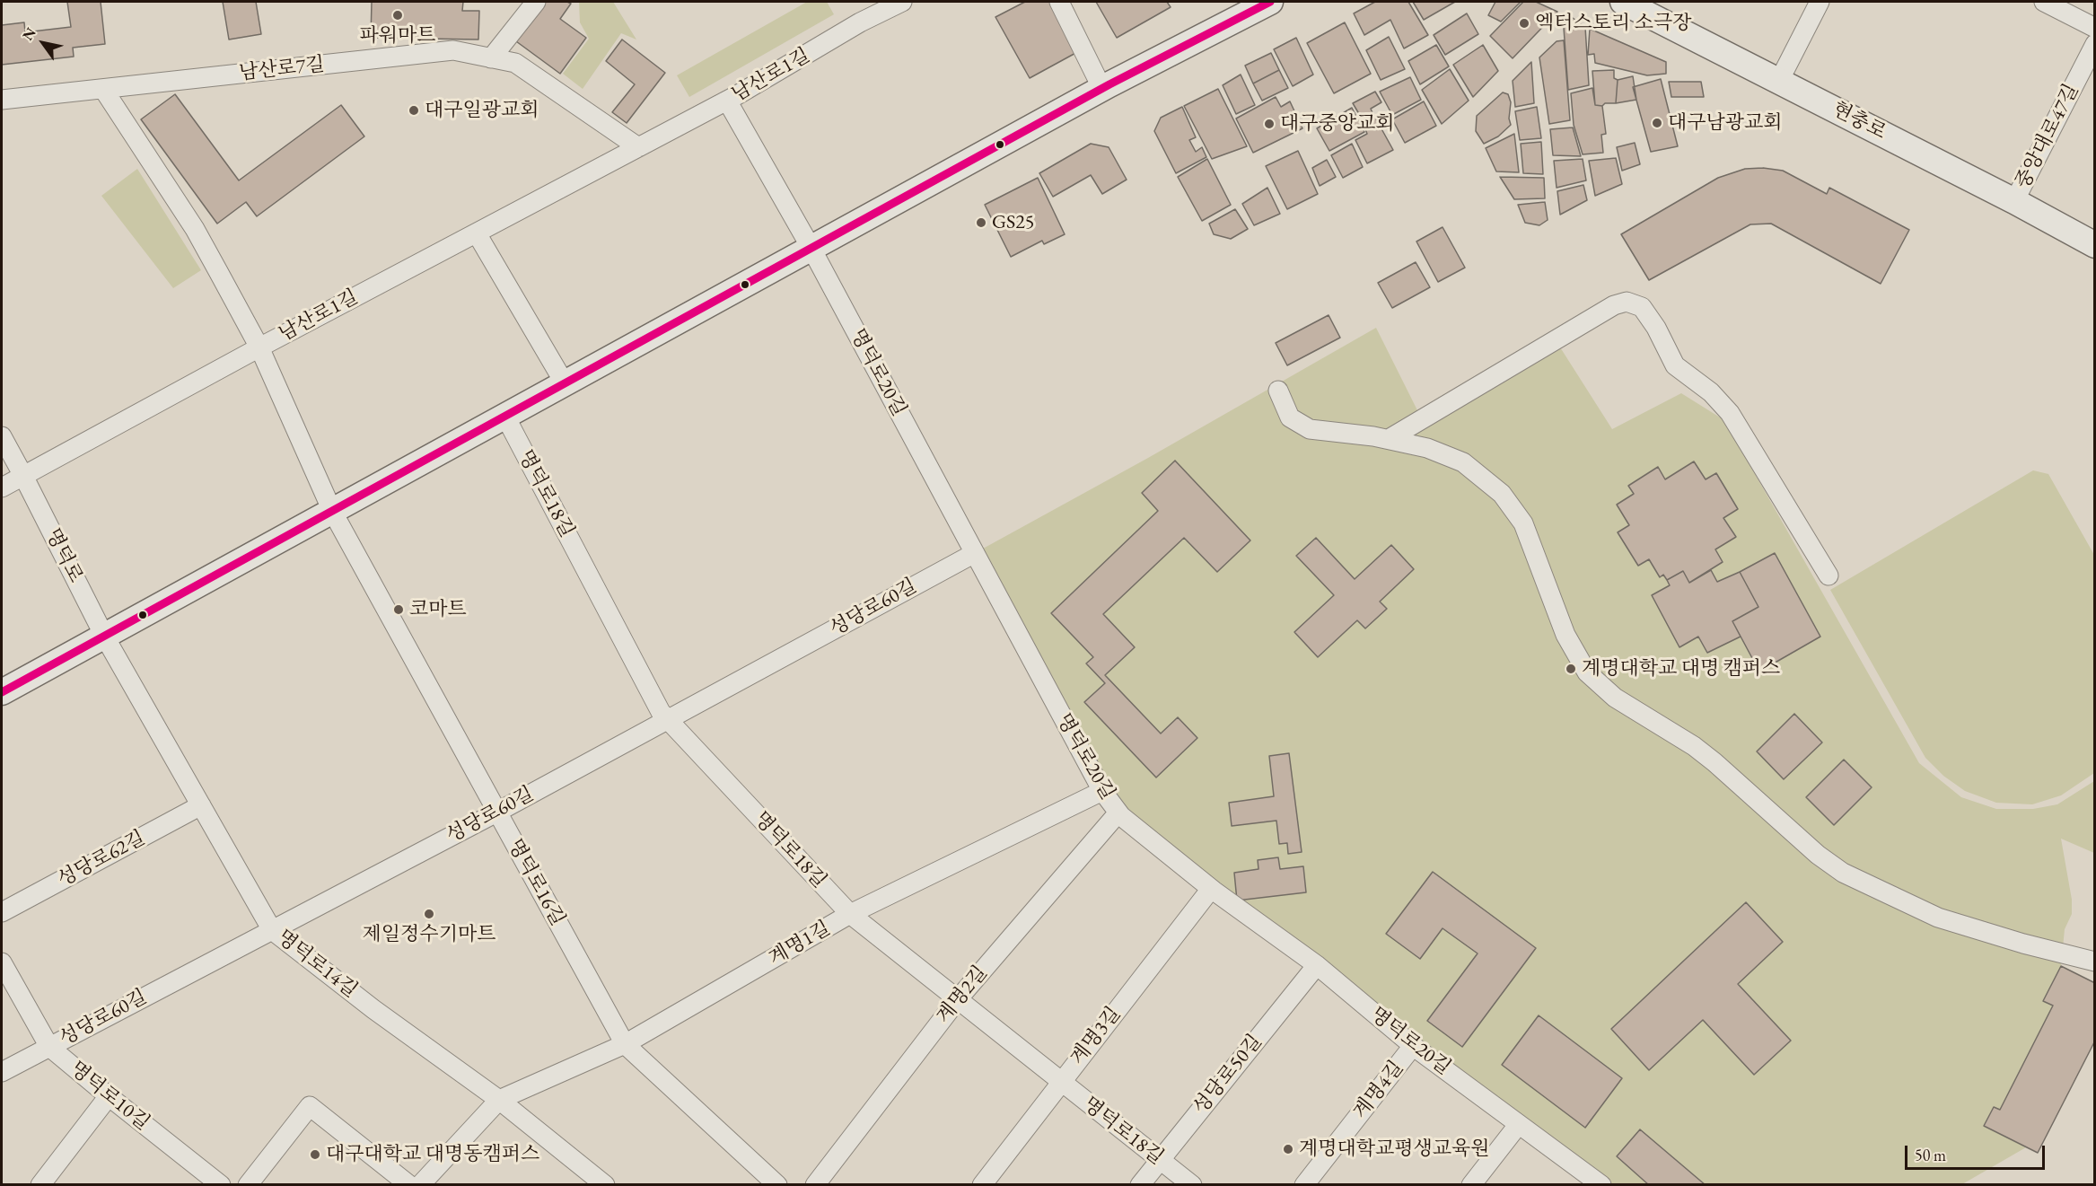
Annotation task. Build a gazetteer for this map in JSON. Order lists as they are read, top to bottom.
{
  "streets": {
    "main road": ["현충로"],
    "street": [
      "남산로7길",
      "남산로1길",
      "중앙대로47길",
      "명덕로20길",
      "명덕로18길",
      "명덕로",
      "성당로60길",
      "성당로62길",
      "명덕로16길",
      "계명1길",
      "명덕로14길",
      "계명2길",
      "계명3길",
      "성당로50길",
      "계명4길",
      "명덕로10길"
    ]
  },
  "crossings": [
    ["남산로1길", "명덕로20길"],
    ["남산로1길", "명덕로"],
    ["현충로", "중앙대로47길"],
    ["명덕로20길", "성당로60길"],
    ["명덕로20길", "계명1길"],
    ["명덕로20길", "계명2길"],
    ["명덕로20길", "계명3길"],
    ["명덕로20길", "성당로50길"],
    ["명덕로20길", "계명4길"],
    ["명덕로18길", "성당로60길"],
    ["명덕로18길", "계명1길"],
    ["명덕로18길", "계명2길"],
    ["명덕로18길", "계명3길"],
    ["명덕로18길", "성당로50길"],
    ["명덕로", "명덕로14길"],
    ["성당로60길", "명덕로16길"],
    ["성당로60길", "명덕로14길"],
    ["성당로60길", "명덕로10길"],
    ["성당로62길", "명덕로14길"],
    ["명덕로16길", "계명1길"],
    ["계명1길", "명덕로14길"]
  ],
  "places": [
    "파워마트",
    "엑터스토리 소극장",
    "대구일광교회",
    "대구남광교회",
    "대구중앙교회",
    "GS25",
    "코마트",
    "계명대학교 대명 캠퍼스",
    "제일정수기마트",
    "계명대학교평생교육원",
    "대구대학교 대명동캠퍼스"
  ],
  "scale_bar": "50 m",
  "north": "top left"
}
